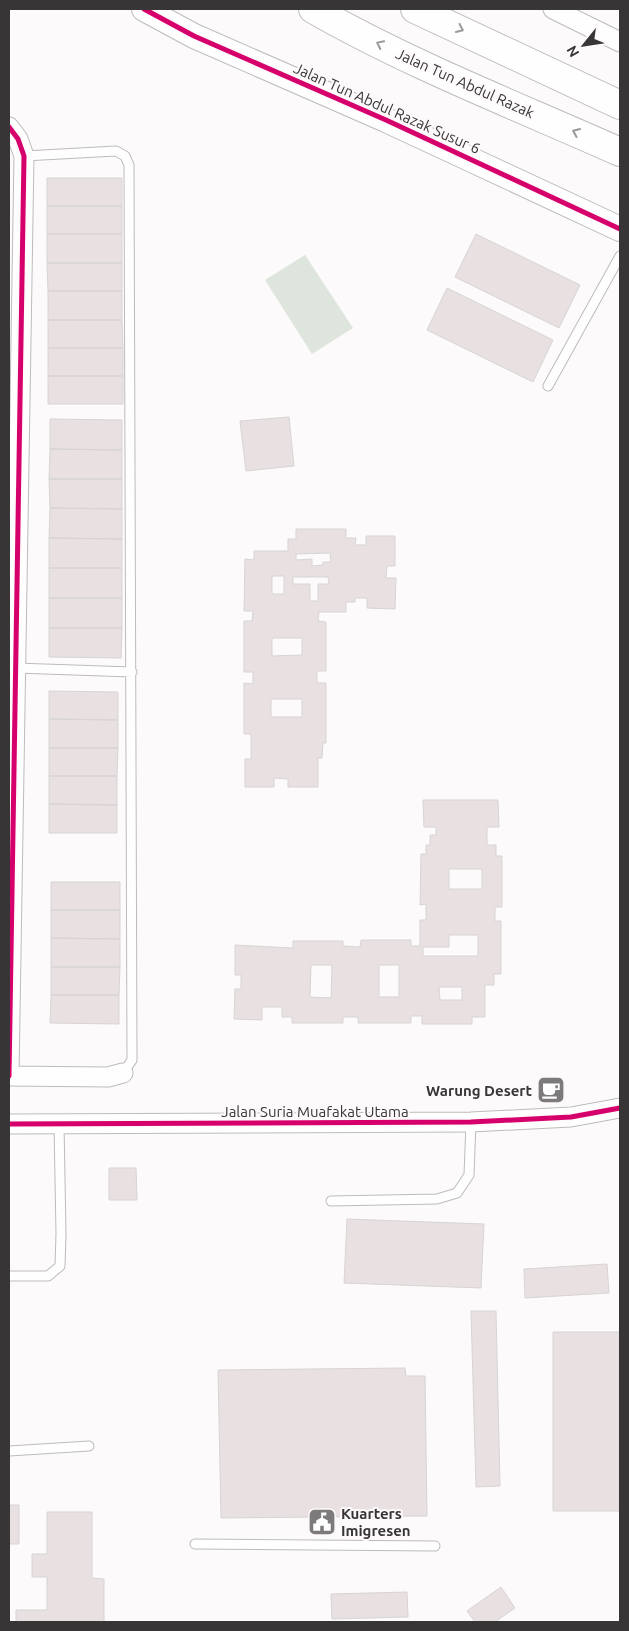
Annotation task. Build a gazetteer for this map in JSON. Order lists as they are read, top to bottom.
{
  "streets": {
    "highway": ["Jalan Tun Abdul Razak"],
    "street": ["Jalan Tun Abdul Razak Susur 6", "Jalan Suria Muafakat Utama"]
  },
  "places": {
    "cafe": ["Warung Desert"],
    "public building": ["Kuarters Imigresen"]
  },
  "north": "bottom left"
}
